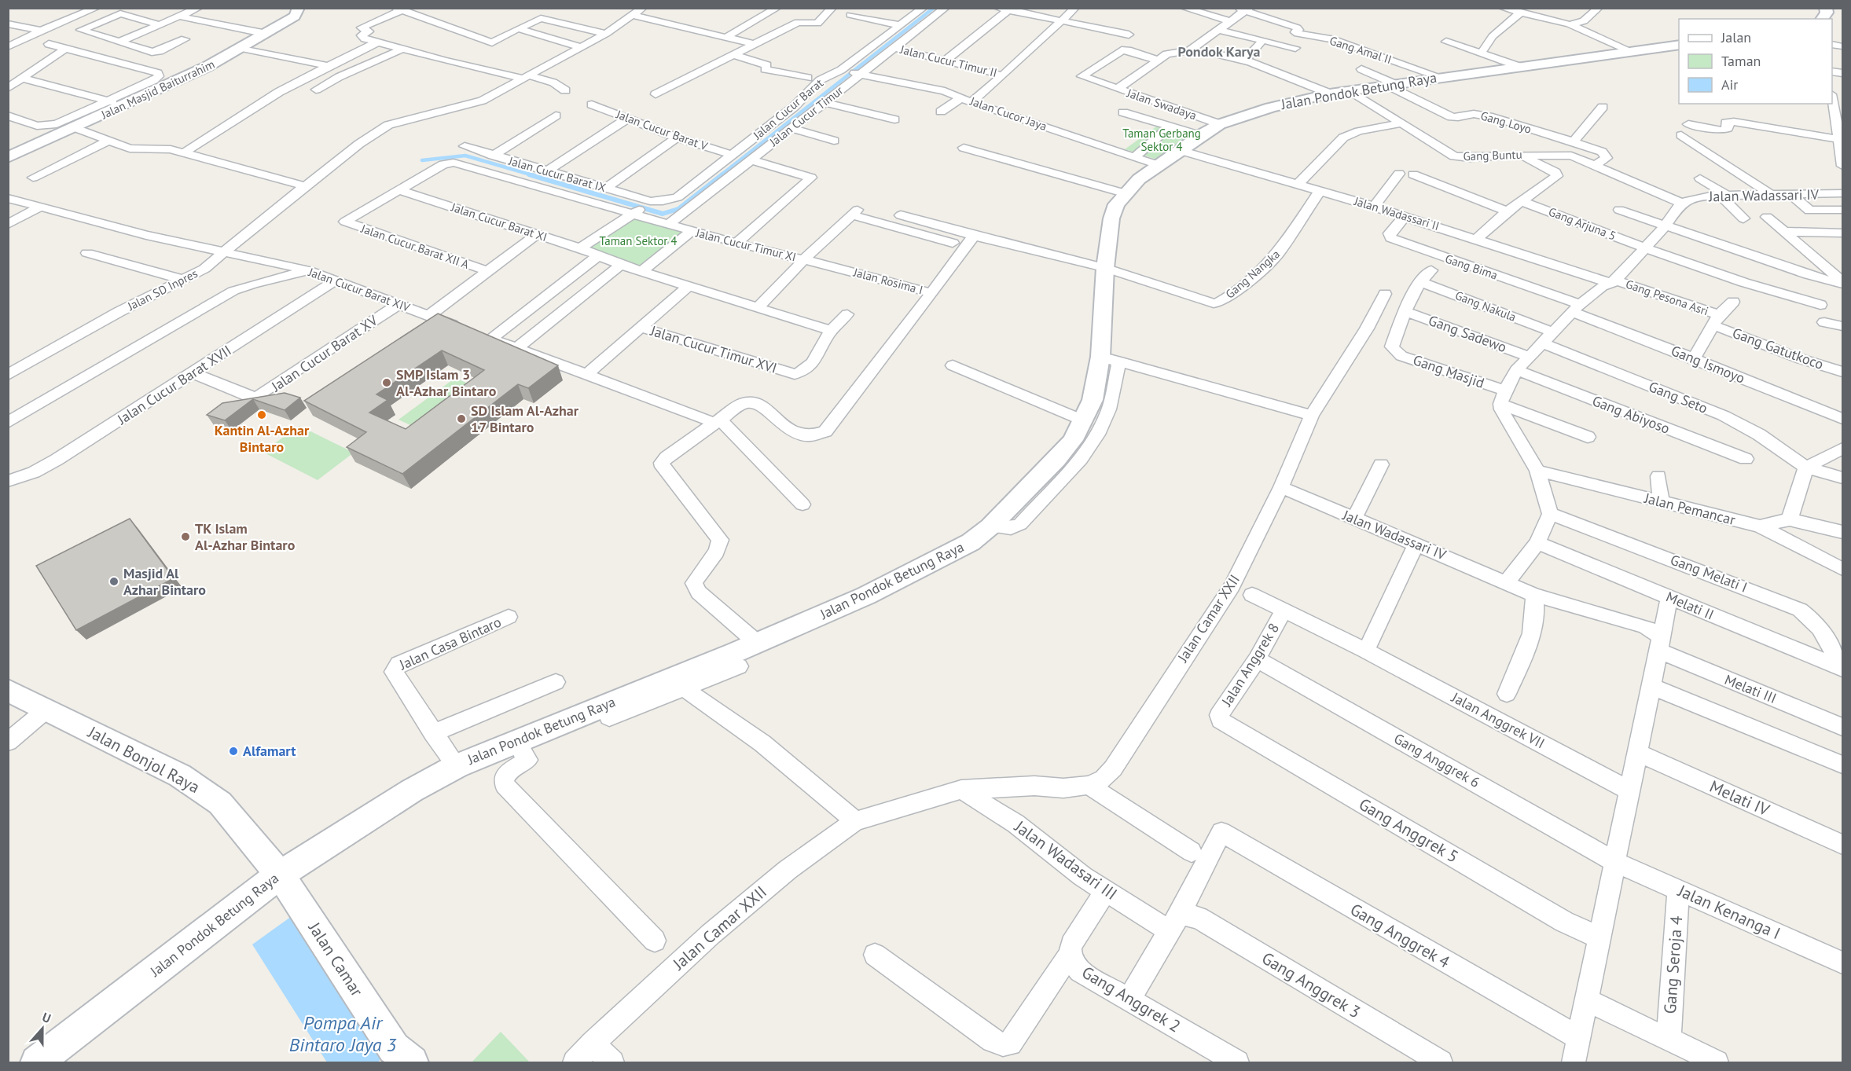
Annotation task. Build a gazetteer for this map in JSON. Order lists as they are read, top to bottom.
{
  "streets": {
    "main road": [
      "Jalan Masjid Baiturrahim",
      "Jalan Pondok Betung Raya",
      "Jalan Bonjol Raya",
      "Jalan Camar"
    ],
    "street": [
      "Gang Amal II",
      "Jalan Cucur Timur II",
      "Jalan Swadaya",
      "Jalan Cucur Barat",
      "Jalan Cucor Jaya",
      "Jalan Cucur Timur",
      "Gang Loyo",
      "Jalan Cucur Barat V",
      "Gang Buntu",
      "Jalan Cucur Barat IX",
      "Jalan Wadassari IV",
      "Jalan Wadassari II",
      "Jalan Cucur Barat XI",
      "Gang Arjuna 5",
      "Jalan Cucur Timur XI",
      "Jalan Cucur Barat XII A",
      "Gang Bima",
      "Gang Nangka",
      "Jalan Rosima I",
      "Jalan SD Inpres",
      "Jalan Cucur Barat XIV",
      "Gang Pesona Asri",
      "Gang Nakula",
      "Gang Sadewo",
      "Gang Gatutkoco",
      "Jalan Cucur Timur XVI",
      "Jalan Cucur Barat XV",
      "Gang Ismoyo",
      "Gang Masjid",
      "Jalan Cucur Barat XVII",
      "Gang Seto",
      "Gang Abiyoso",
      "Jalan Pemancar",
      "Gang Melati I",
      "Melati II",
      "Jalan Camar XXII",
      "Jalan Casa Bintaro",
      "Jalan Anggrek 8",
      "Melati III",
      "Jalan Anggrek VII",
      "Gang Anggrek 6",
      "Melati IV",
      "Gang Anggrek 5",
      "Jalan Wadasari III",
      "Jalan Kenanga I",
      "Gang Anggrek 4",
      "Gang Seroja 4",
      "Gang Anggrek 3",
      "Gang Anggrek 2"
    ]
  },
  "crossings": [
    ["Gang Amal II", "Jalan Pondok Betung Raya"],
    ["Gang Amal II", "Jalan Swadaya"],
    ["Jalan Cucur Timur II", "Jalan Cucur Timur"],
    ["Jalan Pondok Betung Raya", "Jalan Swadaya"],
    ["Jalan Pondok Betung Raya", "Jalan Cucor Jaya"],
    ["Jalan Pondok Betung Raya", "Gang Loyo"],
    ["Jalan Pondok Betung Raya", "Gang Buntu"],
    ["Jalan Pondok Betung Raya", "Jalan Wadassari II"],
    ["Jalan Pondok Betung Raya", "Gang Nangka"],
    ["Jalan Pondok Betung Raya", "Jalan Casa Bintaro"],
    ["Jalan Pondok Betung Raya", "Jalan Bonjol Raya"],
    ["Jalan Pondok Betung Raya", "Jalan Camar"],
    ["Jalan Cucur Barat", "Jalan Cucor Jaya"],
    ["Jalan Cucur Barat", "Jalan Cucur Barat V"],
    ["Jalan Cucur Barat", "Jalan Cucur Barat IX"],
    ["Jalan Cucor Jaya", "Jalan Cucur Timur"],
    ["Jalan Cucur Timur", "Jalan Cucur Timur XI"],
    ["Gang Loyo", "Gang Buntu"],
    ["Gang Buntu", "Jalan Wadassari IV"],
    ["Jalan Wadassari IV", "Jalan Camar XXII"],
    ["Jalan Wadassari IV", "Melati III"],
    ["Jalan Wadassari II", "Gang Bima"],
    ["Jalan Wadassari II", "Gang Nangka"],
    ["Jalan Wadassari II", "Gang Pesona Asri"],
    ["Jalan Cucur Barat XI", "Jalan Cucur Timur XI"],
    ["Jalan Cucur Barat XI", "Jalan Cucur Timur XVI"],
    ["Jalan Cucur Timur XI", "Jalan Cucur Barat XII A"],
    ["Jalan Cucur Timur XI", "Jalan Rosima I"],
    ["Gang Bima", "Gang Ismoyo"],
    ["Jalan SD Inpres", "Jalan Cucur Barat XIV"],
    ["Jalan Cucur Barat XIV", "Jalan Cucur Barat XV"],
    ["Jalan Cucur Barat XIV", "Jalan Cucur Barat XVII"],
    ["Gang Pesona Asri", "Gang Gatutkoco"],
    ["Gang Nakula", "Gang Seto"],
    ["Gang Sadewo", "Gang Masjid"],
    ["Jalan Cucur Barat XV", "Jalan Cucur Barat XVII"],
    ["Gang Melati I", "Melati II"],
    ["Jalan Camar XXII", "Jalan Wadasari III"],
    ["Jalan Anggrek 8", "Jalan Anggrek VII"],
    ["Jalan Anggrek 8", "Gang Anggrek 6"],
    ["Jalan Anggrek 8", "Gang Anggrek 5"],
    ["Jalan Bonjol Raya", "Jalan Camar"],
    ["Gang Anggrek 6", "Jalan Kenanga I"],
    ["Jalan Wadasari III", "Gang Anggrek 4"],
    ["Jalan Wadasari III", "Gang Anggrek 3"],
    ["Jalan Wadasari III", "Gang Anggrek 2"],
    ["Jalan Kenanga I", "Gang Seroja 4"],
    ["Gang Anggrek 4", "Gang Anggrek 3"]
  ],
  "districts": ["Pondok Karya"],
  "water": ["Pompa Air Bintaro Jaya 3"],
  "parks": ["Taman Gerbang Sektor 4", "Taman Sektor 4"],
  "places": [
    "SMP Islam 3 Al-Azhar Bintaro",
    "Kantin Al-Azhar Bintaro",
    "SD Islam Al-Azhar 17 Bintaro",
    "TK Islam Al-Azhar Bintaro",
    "Masjid Al Azhar Bintaro",
    "Alfamart"
  ],
  "legend": ["Jalan", "Taman", "Air"],
  "north": "top"
}
